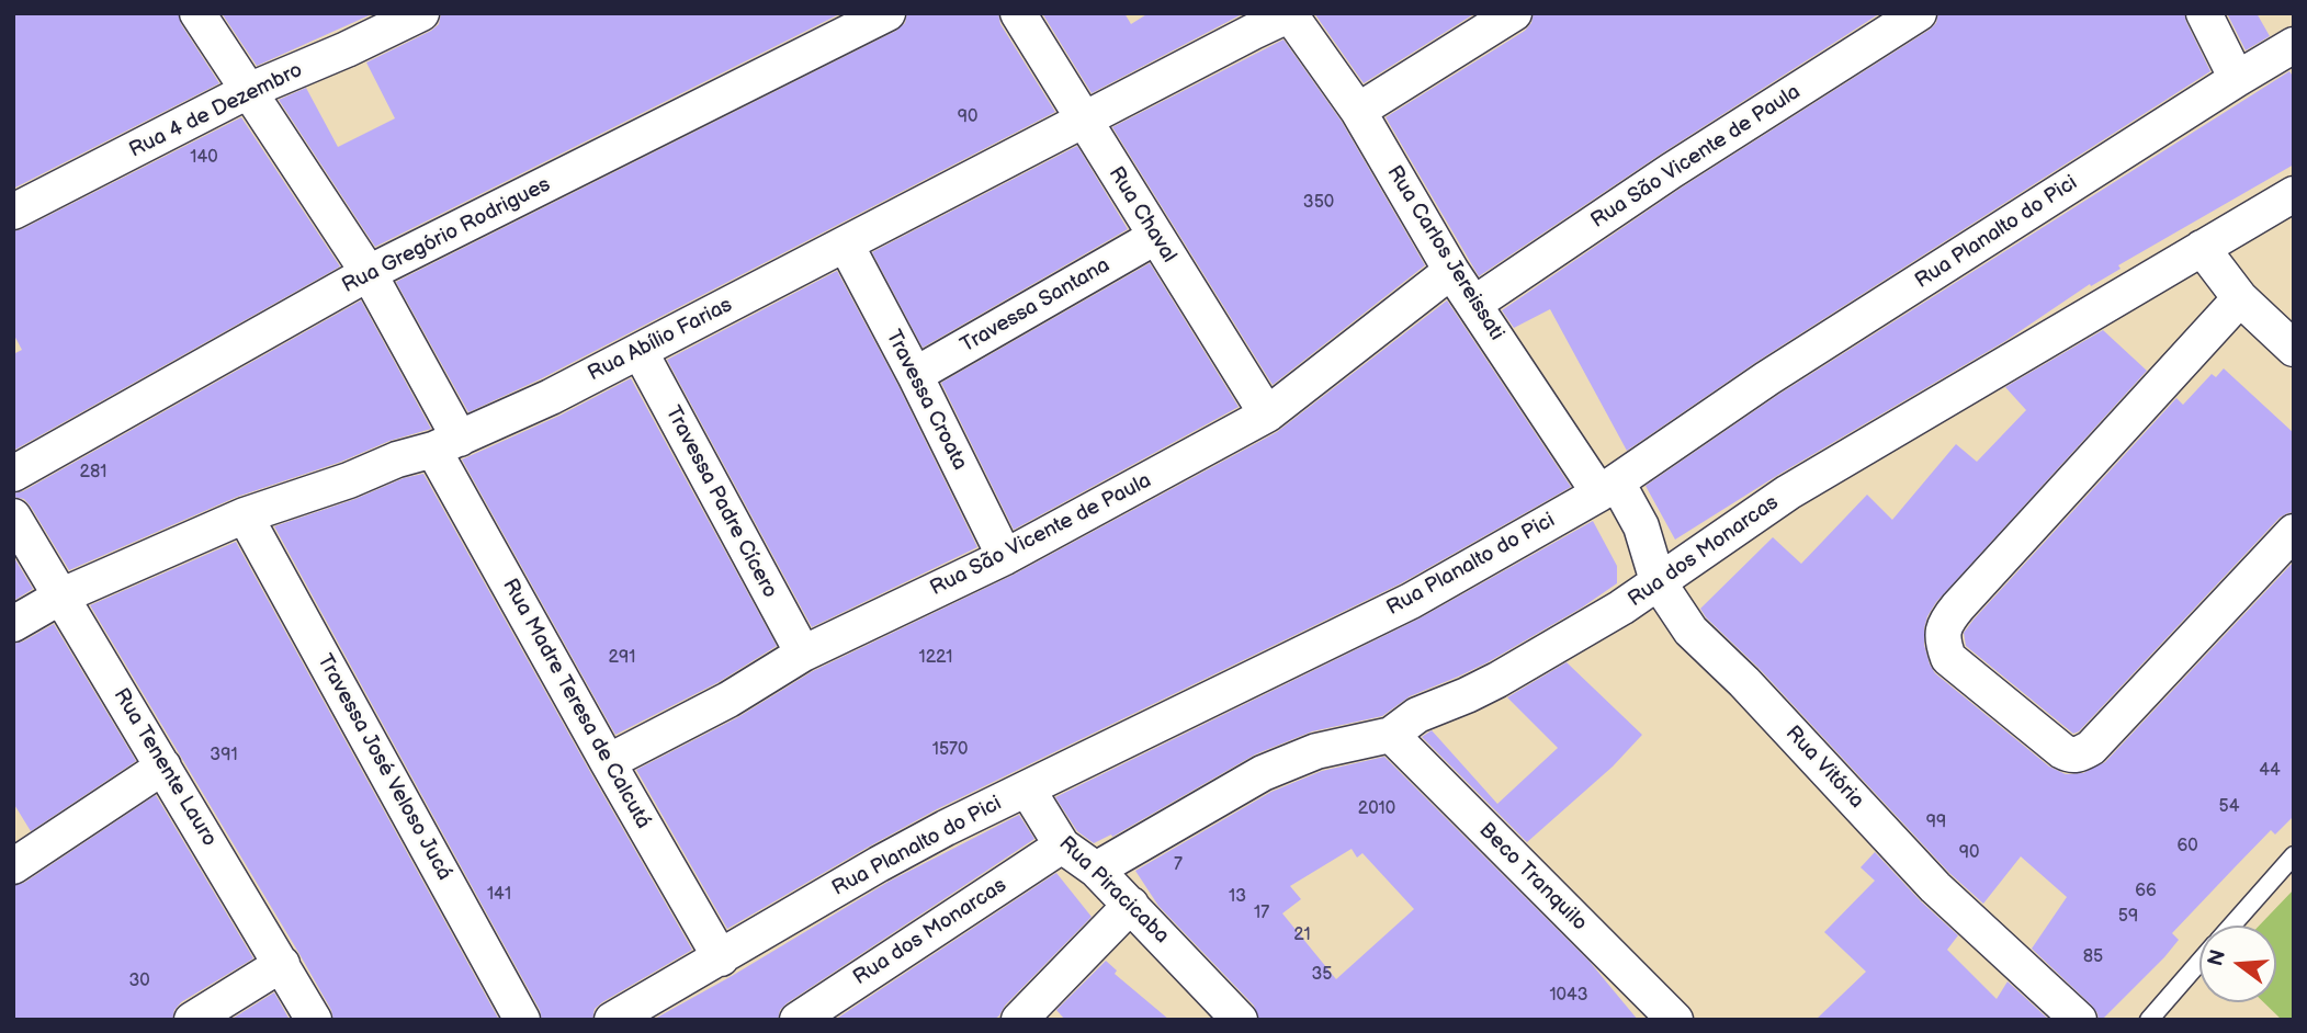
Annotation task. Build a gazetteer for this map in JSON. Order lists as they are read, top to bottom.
{
  "streets": {
    "street": [
      "Rua 4 de Dezembro",
      "Rua São Vicente de Paula",
      "Rua Chaval",
      "Rua Planalto do Pici",
      "Rua Gregório Rodrigues",
      "Rua Carlos Jereissati",
      "Travessa Santana",
      "Rua Abílio Farias",
      "Travessa Croata",
      "Travessa Padre Cícero",
      "Rua dos Monarcas",
      "Rua Madre Teresa de Calcutá",
      "Rua Tenente Lauro",
      "Travessa José Veloso Jucá",
      "Rua Vitória",
      "Beco Tranquilo",
      "Rua Piracicaba"
    ]
  },
  "crossings": [
    ["Rua 4 de Dezembro", "Rua Madre Teresa de Calcutá"],
    ["Rua São Vicente de Paula", "Rua Chaval"],
    ["Rua São Vicente de Paula", "Rua Carlos Jereissati"],
    ["Rua São Vicente de Paula", "Travessa Croata"],
    ["Rua São Vicente de Paula", "Travessa Padre Cícero"],
    ["Rua São Vicente de Paula", "Rua Madre Teresa de Calcutá"],
    ["Rua Chaval", "Travessa Santana"],
    ["Rua Chaval", "Rua Abílio Farias"],
    ["Rua Planalto do Pici", "Rua Carlos Jereissati"],
    ["Rua Planalto do Pici", "Rua Madre Teresa de Calcutá"],
    ["Rua Planalto do Pici", "Rua Vitória"],
    ["Rua Planalto do Pici", "Rua Piracicaba"],
    ["Rua Gregório Rodrigues", "Rua Madre Teresa de Calcutá"],
    ["Rua Carlos Jereissati", "Rua Abílio Farias"],
    ["Rua Carlos Jereissati", "Rua Vitória"],
    ["Travessa Santana", "Travessa Croata"],
    ["Rua Abílio Farias", "Travessa Croata"],
    ["Rua Abílio Farias", "Travessa Padre Cícero"],
    ["Rua Abílio Farias", "Rua Madre Teresa de Calcutá"],
    ["Rua Abílio Farias", "Rua Tenente Lauro"],
    ["Rua Abílio Farias", "Travessa José Veloso Jucá"],
    ["Rua dos Monarcas", "Rua Vitória"],
    ["Rua dos Monarcas", "Beco Tranquilo"],
    ["Rua dos Monarcas", "Rua Piracicaba"]
  ],
  "house_numbers": [
    "90",
    "140",
    "350",
    "281",
    "291",
    "1221",
    "1570",
    "391",
    "44",
    "54",
    "2010",
    "99",
    "60",
    "90",
    "7",
    "66",
    "141",
    "13",
    "17",
    "59",
    "21",
    "85",
    "35",
    "30",
    "1043"
  ],
  "north": "left"
}
